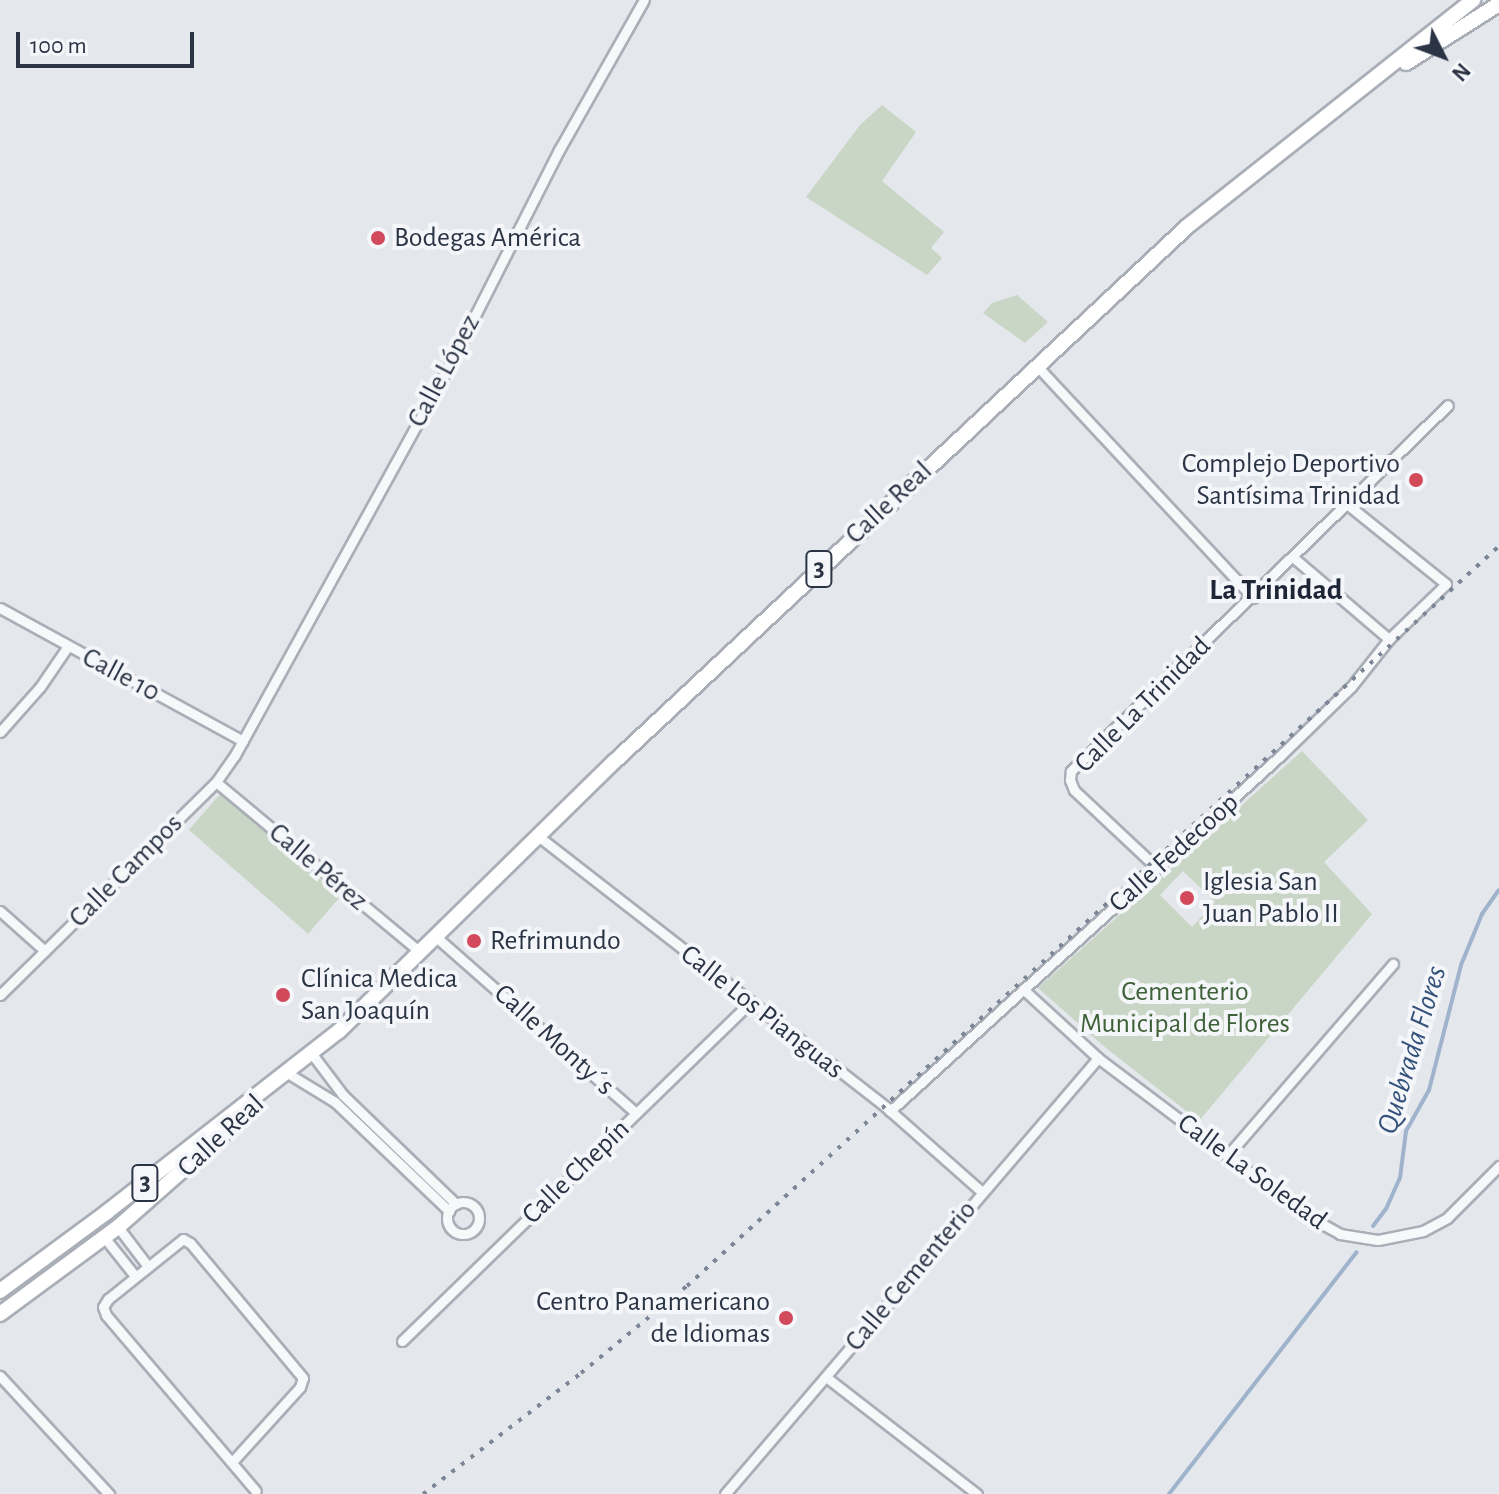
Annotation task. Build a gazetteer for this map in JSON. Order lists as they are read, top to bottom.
{
  "streets": {
    "main road": ["Calle Real", "3"],
    "street": [
      "Calle López",
      "Calle 10",
      "Calle La Trinidad",
      "Calle Fedecoop",
      "Calle Pérez",
      "Calle Campos",
      "Calle Los Pianguas",
      "Calle Monty´s",
      "Calle Chepín",
      "Calle La Soledad",
      "Calle Cementerio"
    ]
  },
  "crossings": [
    ["Calle López", "Calle 10"],
    ["Calle López", "Calle Campos"],
    ["Calle Real", "Calle Pérez"],
    ["Calle Real", "Calle Los Pianguas"],
    ["Calle Real", "Calle Monty´s"],
    ["Calle 10", "Calle Campos"],
    ["Calle La Trinidad", "Calle Fedecoop"],
    ["Calle Fedecoop", "Calle Los Pianguas"],
    ["Calle Fedecoop", "Calle La Soledad"],
    ["Calle Pérez", "Calle Campos"],
    ["Calle Los Pianguas", "Calle Chepín"],
    ["Calle Los Pianguas", "Calle Cementerio"],
    ["Calle Monty´s", "Calle Chepín"],
    ["Calle La Soledad", "Calle Cementerio"]
  ],
  "districts": ["La Trinidad"],
  "water": ["Quebrada Flores"],
  "parks": ["Cementerio Municipal de Flores"],
  "places": [
    "Bodegas América",
    "Complejo Deportivo Santísima Trinidad",
    "Iglesia San Juan Pablo II",
    "Refrimundo",
    "Clínica Medica San Joaquín",
    "Centro Panamericano de Idiomas"
  ],
  "scale_bar": "100 m",
  "north": "bottom right"
}
